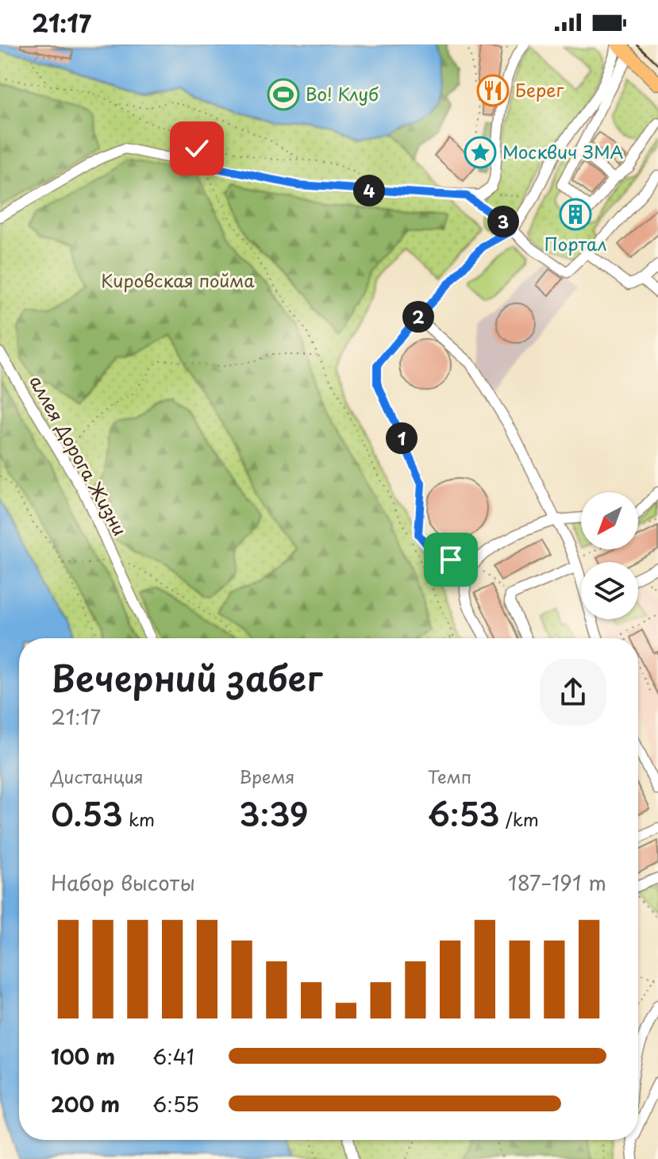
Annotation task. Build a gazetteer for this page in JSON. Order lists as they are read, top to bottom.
{
  "streets": {
    "street": ["аллея Дорога Жизни"]
  },
  "parks": ["Кировская пойма"],
  "places": {
    "restaurant": ["Берег"],
    "sports": ["Во! Клуб"],
    "place": ["Москвич ЗМА"],
    "building": ["Портал"]
  },
  "north": "bottom left",
  "page": {
    "status": "21:17",
    "pins": [
      "4",
      "3",
      "2",
      "1"
    ],
    "heading": ["Вечерний забег", "21:17"],
    "stats": [
      ["Дистанция", "0.53 km"],
      ["Время", "3:39"],
      ["Темп", "6:53 /km"]
    ],
    "chart": ["Набор высоты", "187–191 m"],
    "list": [
      {
        "name": "100 m",
        "note": "6:41"
      },
      {
        "name": "200 m",
        "note": "6:55"
      }
    ]
  }
}
